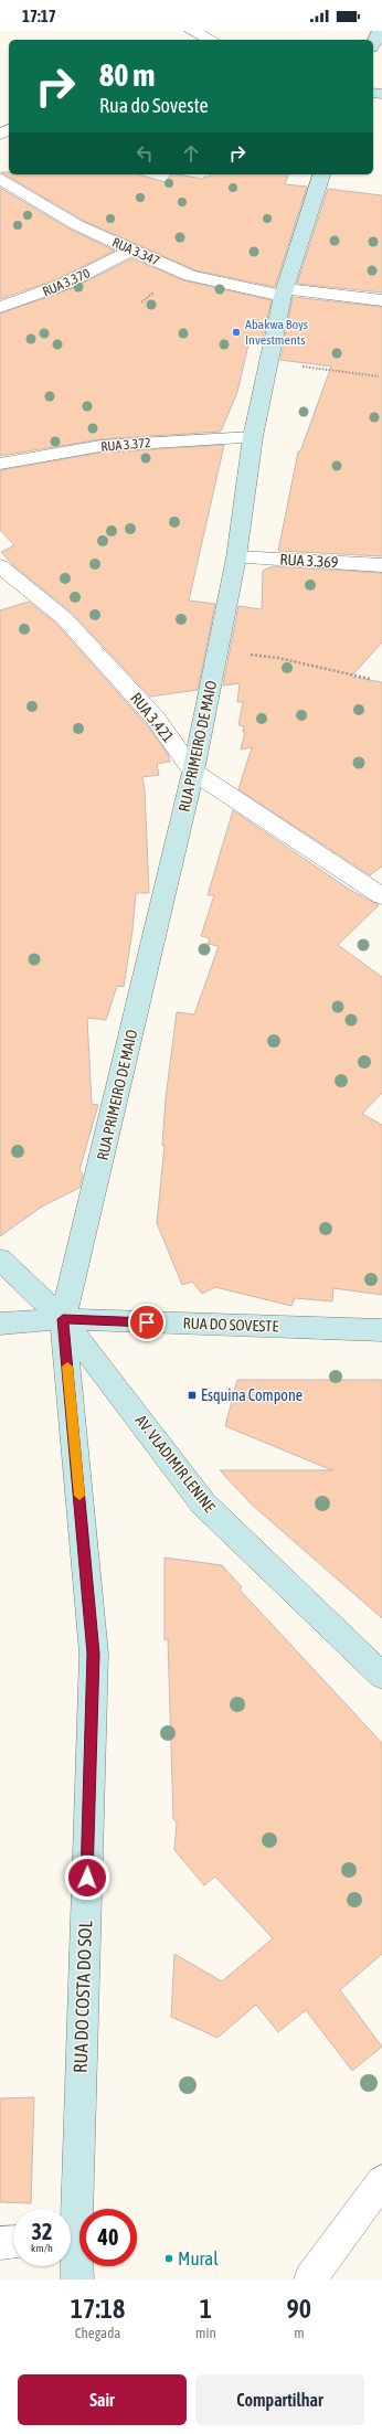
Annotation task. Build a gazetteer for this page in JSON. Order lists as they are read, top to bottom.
{
  "streets": {
    "street": [
      "RUA 3.347",
      "RUA 3.370",
      "RUA 3.372",
      "RUA 3.369",
      "RUA 3.421",
      "RUA PRIMEIRO DE MAIO",
      "RUA DO SOVESTE",
      "AV. VLADIMIR LENINE",
      "RUA DO COSTA DO SOL"
    ]
  },
  "crossings": [
    ["RUA 3.347", "RUA 3.370"],
    ["RUA 3.347", "RUA PRIMEIRO DE MAIO"],
    ["RUA 3.372", "RUA PRIMEIRO DE MAIO"],
    ["RUA 3.369", "RUA PRIMEIRO DE MAIO"],
    ["RUA 3.421", "RUA PRIMEIRO DE MAIO"],
    ["RUA PRIMEIRO DE MAIO", "RUA DO SOVESTE"],
    ["RUA PRIMEIRO DE MAIO", "AV. VLADIMIR LENINE"],
    ["RUA PRIMEIRO DE MAIO", "RUA DO COSTA DO SOL"],
    ["RUA DO SOVESTE", "AV. VLADIMIR LENINE"],
    ["RUA DO SOVESTE", "RUA DO COSTA DO SOL"],
    ["AV. VLADIMIR LENINE", "RUA DO COSTA DO SOL"]
  ],
  "places": {
    "other": ["Abakwa Boys Investments", "Mural"],
    "transit": ["Esquina Compone"]
  },
  "page": {
    "status": "17:17",
    "turn": ["80 m", "Rua do Soveste"],
    "speed": "32 km/h",
    "limit": "40",
    "eta": [
      "17:18",
      "Chegada",
      "1",
      "min",
      "90",
      "m"
    ],
    "buttons": ["Sair", "Compartilhar"]
  }
}
